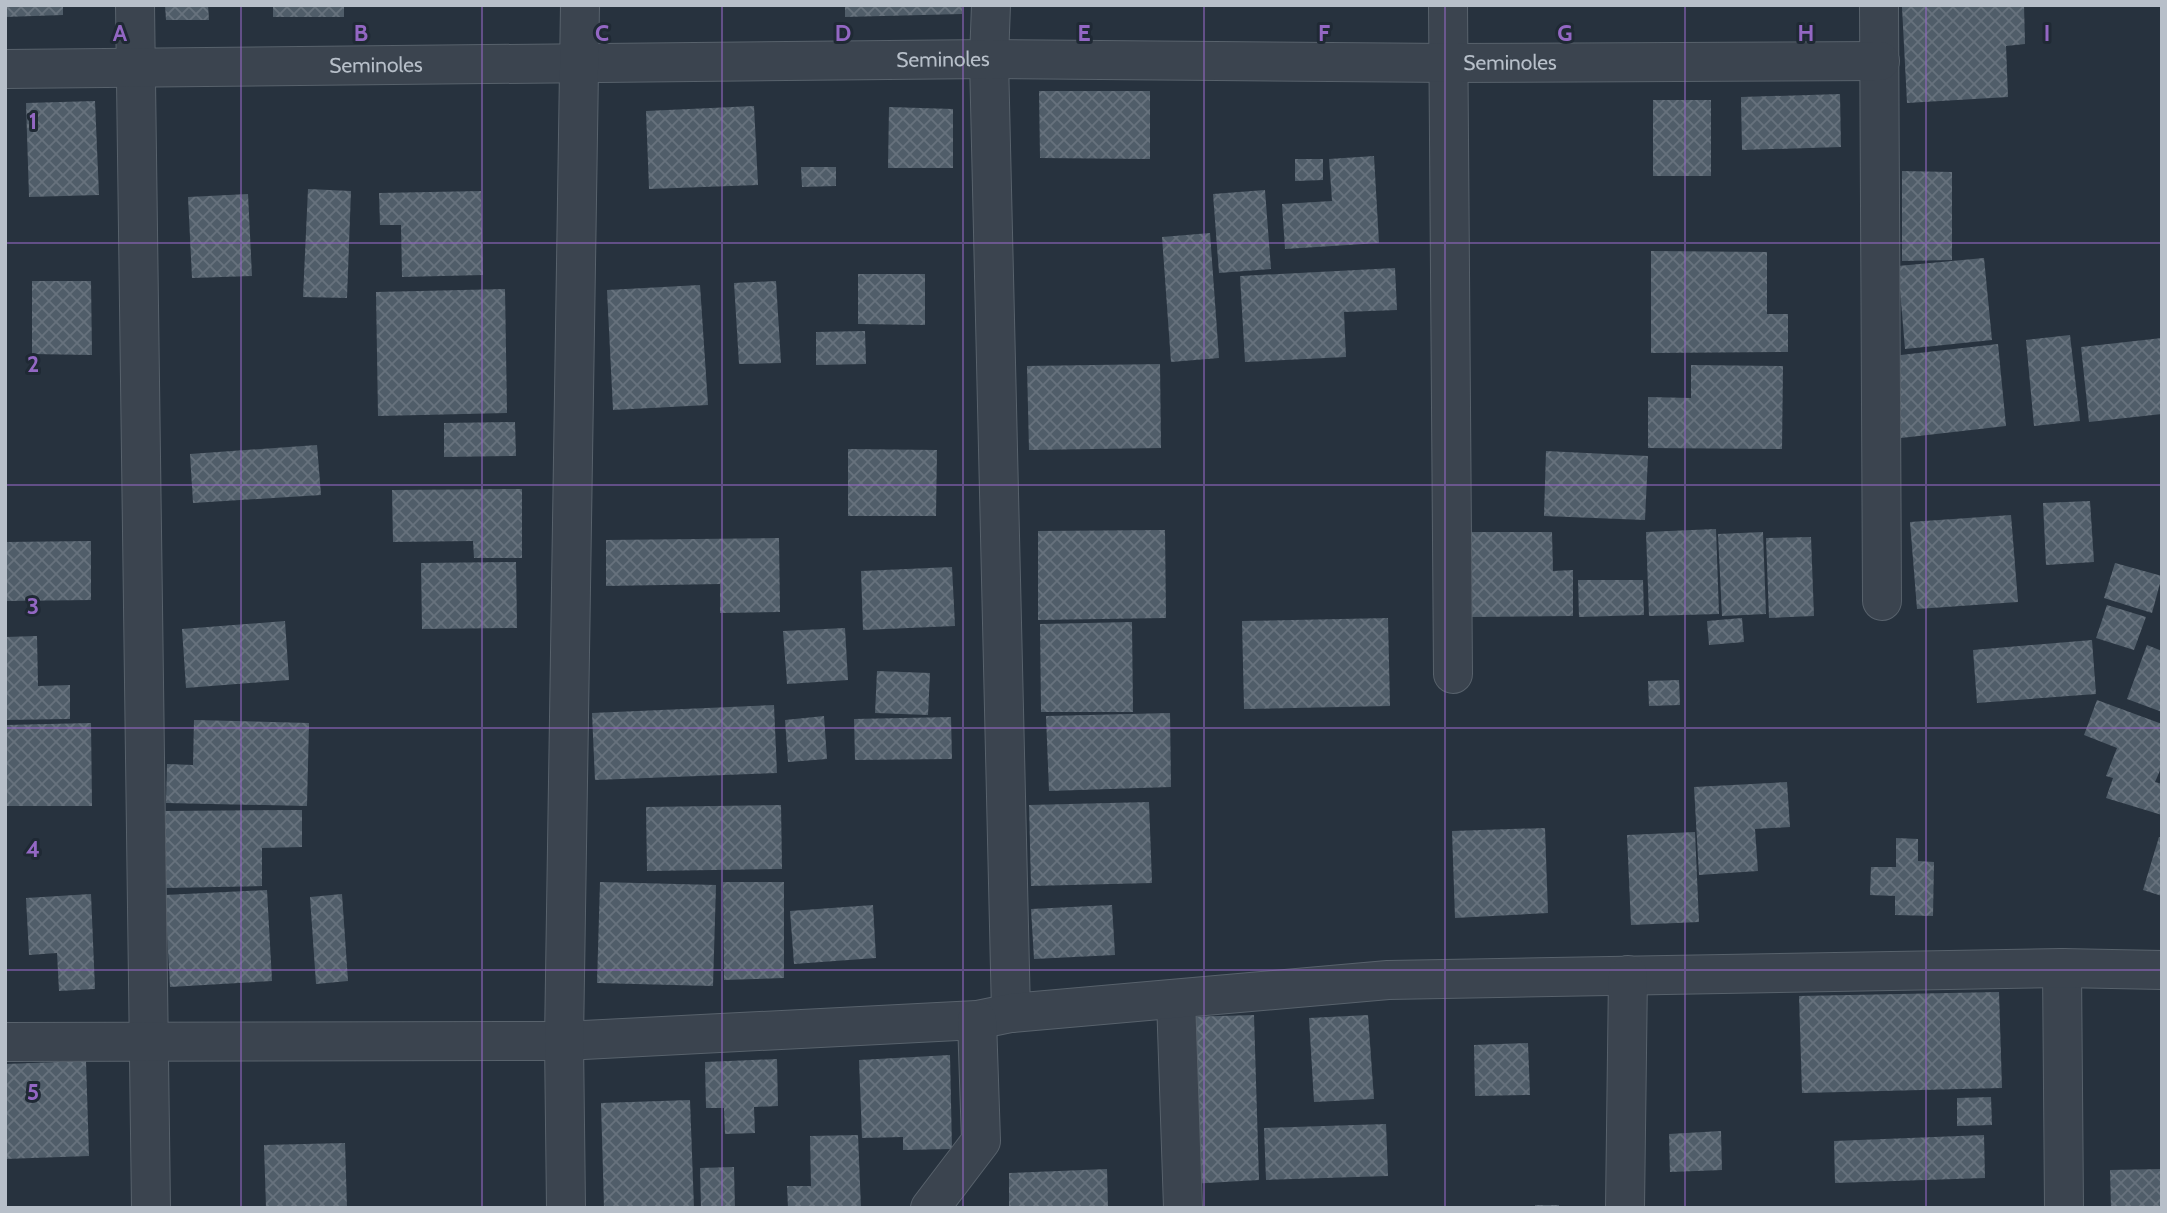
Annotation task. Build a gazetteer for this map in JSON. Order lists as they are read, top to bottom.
{
  "streets": {
    "street": ["Seminoles"]
  },
  "grid": {
    "columns": [
      "A",
      "B",
      "C",
      "D",
      "E",
      "F",
      "G",
      "H",
      "I"
    ],
    "rows": [
      "1",
      "2",
      "3",
      "4",
      "5"
    ]
  }
}
